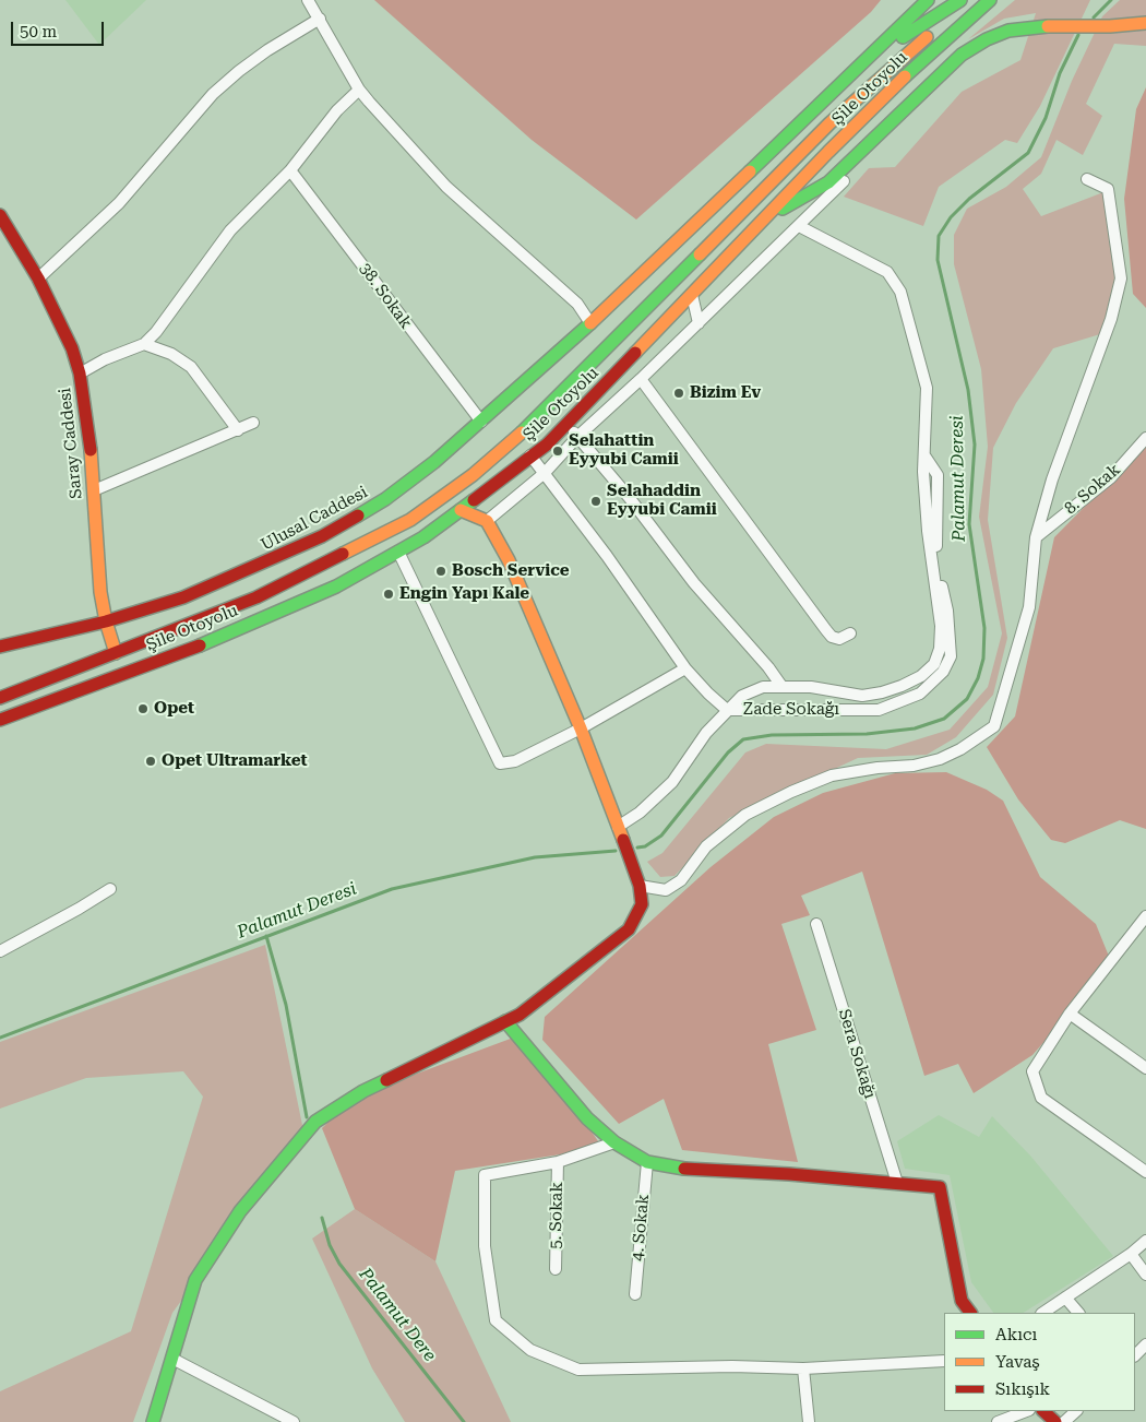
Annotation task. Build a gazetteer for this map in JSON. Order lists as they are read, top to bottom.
{
  "streets": {
    "main road": ["Şile Otoyolu", "Saray Caddesi", "Ulusal Caddesi"],
    "street": [
      "38. Sokak",
      "8. Sokak",
      "Zade Sokağı",
      "Sera Sokağı",
      "5. Sokak",
      "4. Sokak"
    ]
  },
  "crossings": [
    ["Şile Otoyolu", "Saray Caddesi"],
    ["Şile Otoyolu", "Zade Sokağı"],
    ["38. Sokak", "Ulusal Caddesi"],
    ["Saray Caddesi", "Ulusal Caddesi"]
  ],
  "water": ["Palamut Deresi", "Palamut Dere"],
  "places": [
    "Bizim Ev",
    "Selahattin Eyyubi Camii",
    "Selahaddin Eyyubi Camii",
    "Bosch Service",
    "Engin Yapı Kale",
    "Opet",
    "Opet Ultramarket"
  ],
  "legend": ["Akıcı", "Yavaş", "Sıkışık"],
  "scale_bar": "50 m"
}
